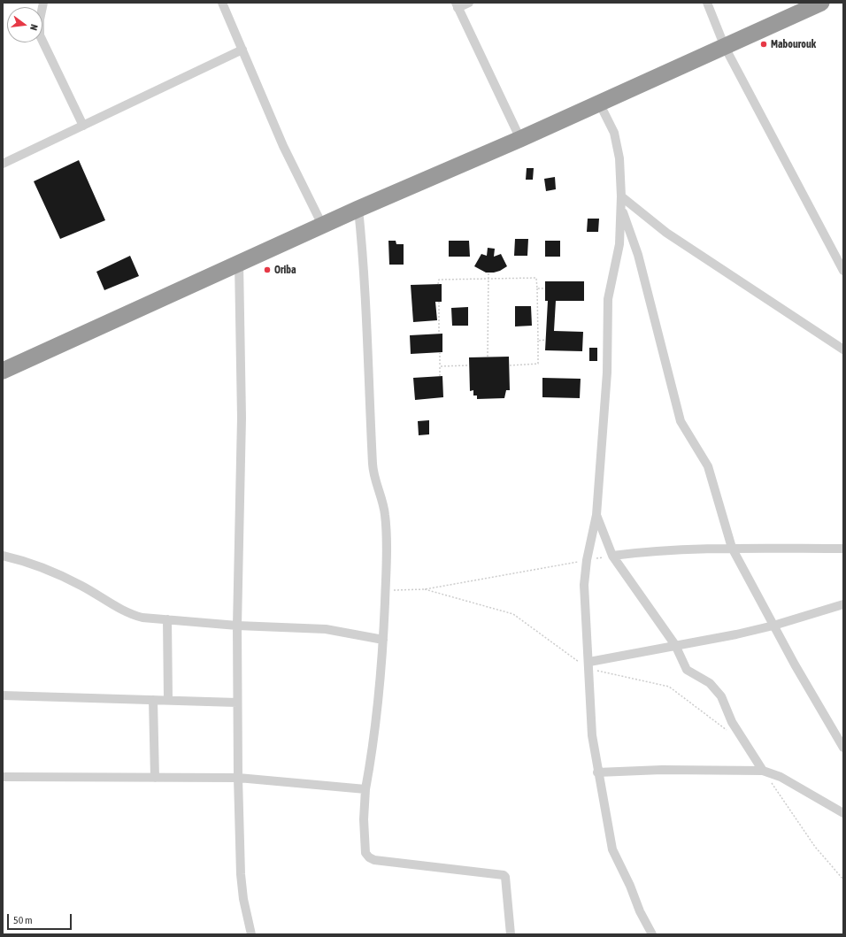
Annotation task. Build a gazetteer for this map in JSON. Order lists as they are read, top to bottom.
{
  "places": ["Mabourouk", "Oriba"],
  "scale_bar": "50 m",
  "north": "right"
}
